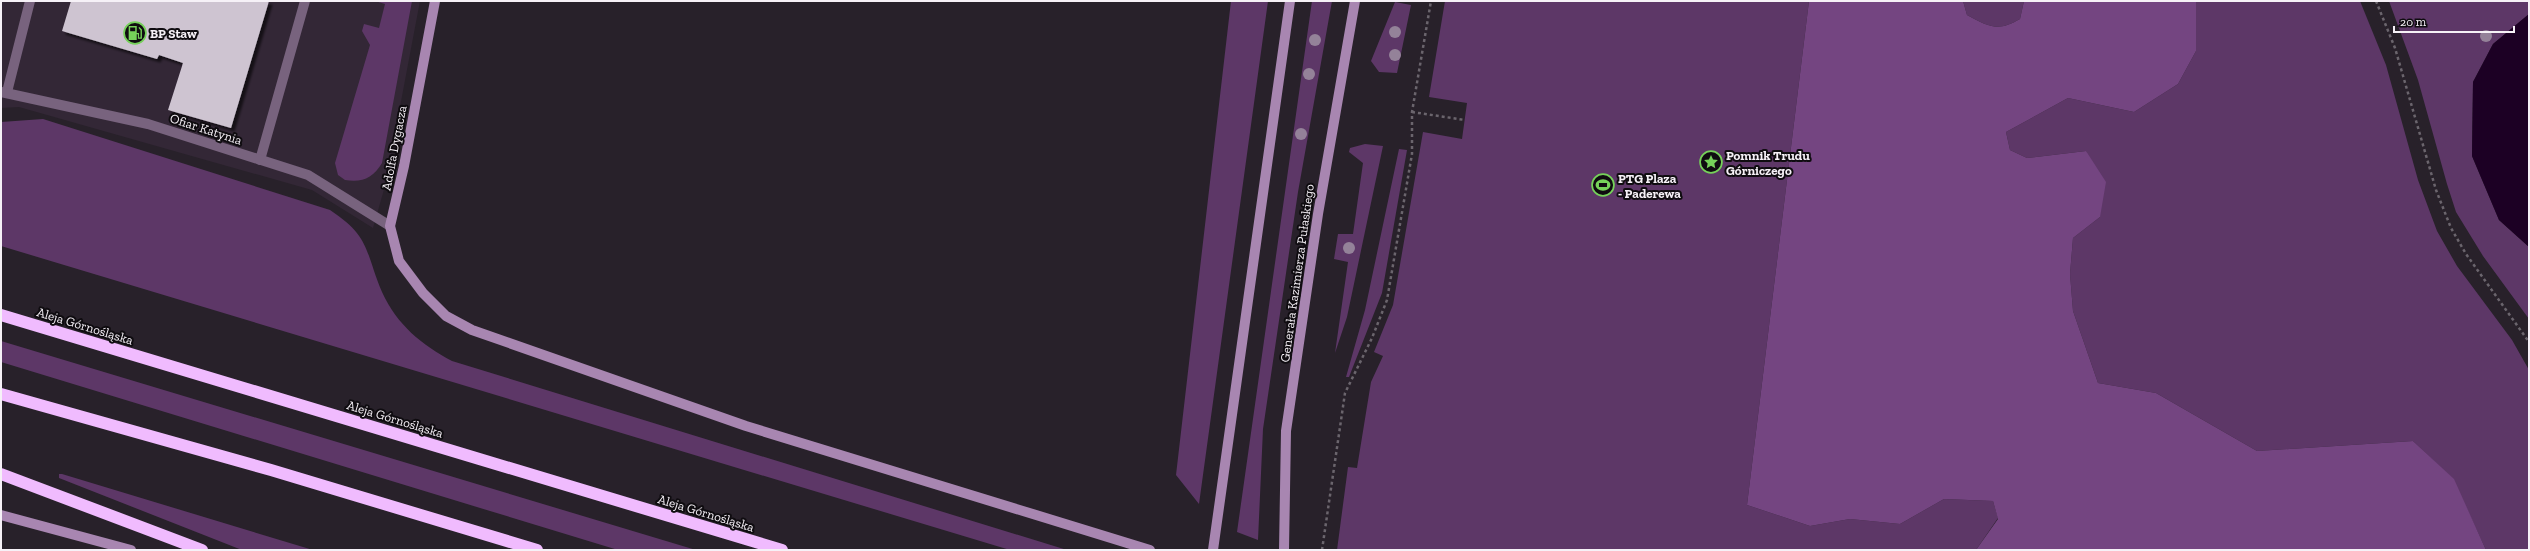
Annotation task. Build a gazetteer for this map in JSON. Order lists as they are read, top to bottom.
{
  "streets": {
    "highway": ["Aleja Górnośląska"],
    "street": ["Ofiar Katynia", "Adolfa Dygacza", "Generała Kazimierza Pułaskiego"]
  },
  "crossings": [
    ["Ofiar Katynia", "Adolfa Dygacza"]
  ],
  "places": {
    "fuel station": ["BP Staw"],
    "place": ["Pomnik Trudu Górniczego"],
    "sports": ["PTG Plaza - Paderewa"]
  },
  "scale_bar": "20 m"
}
